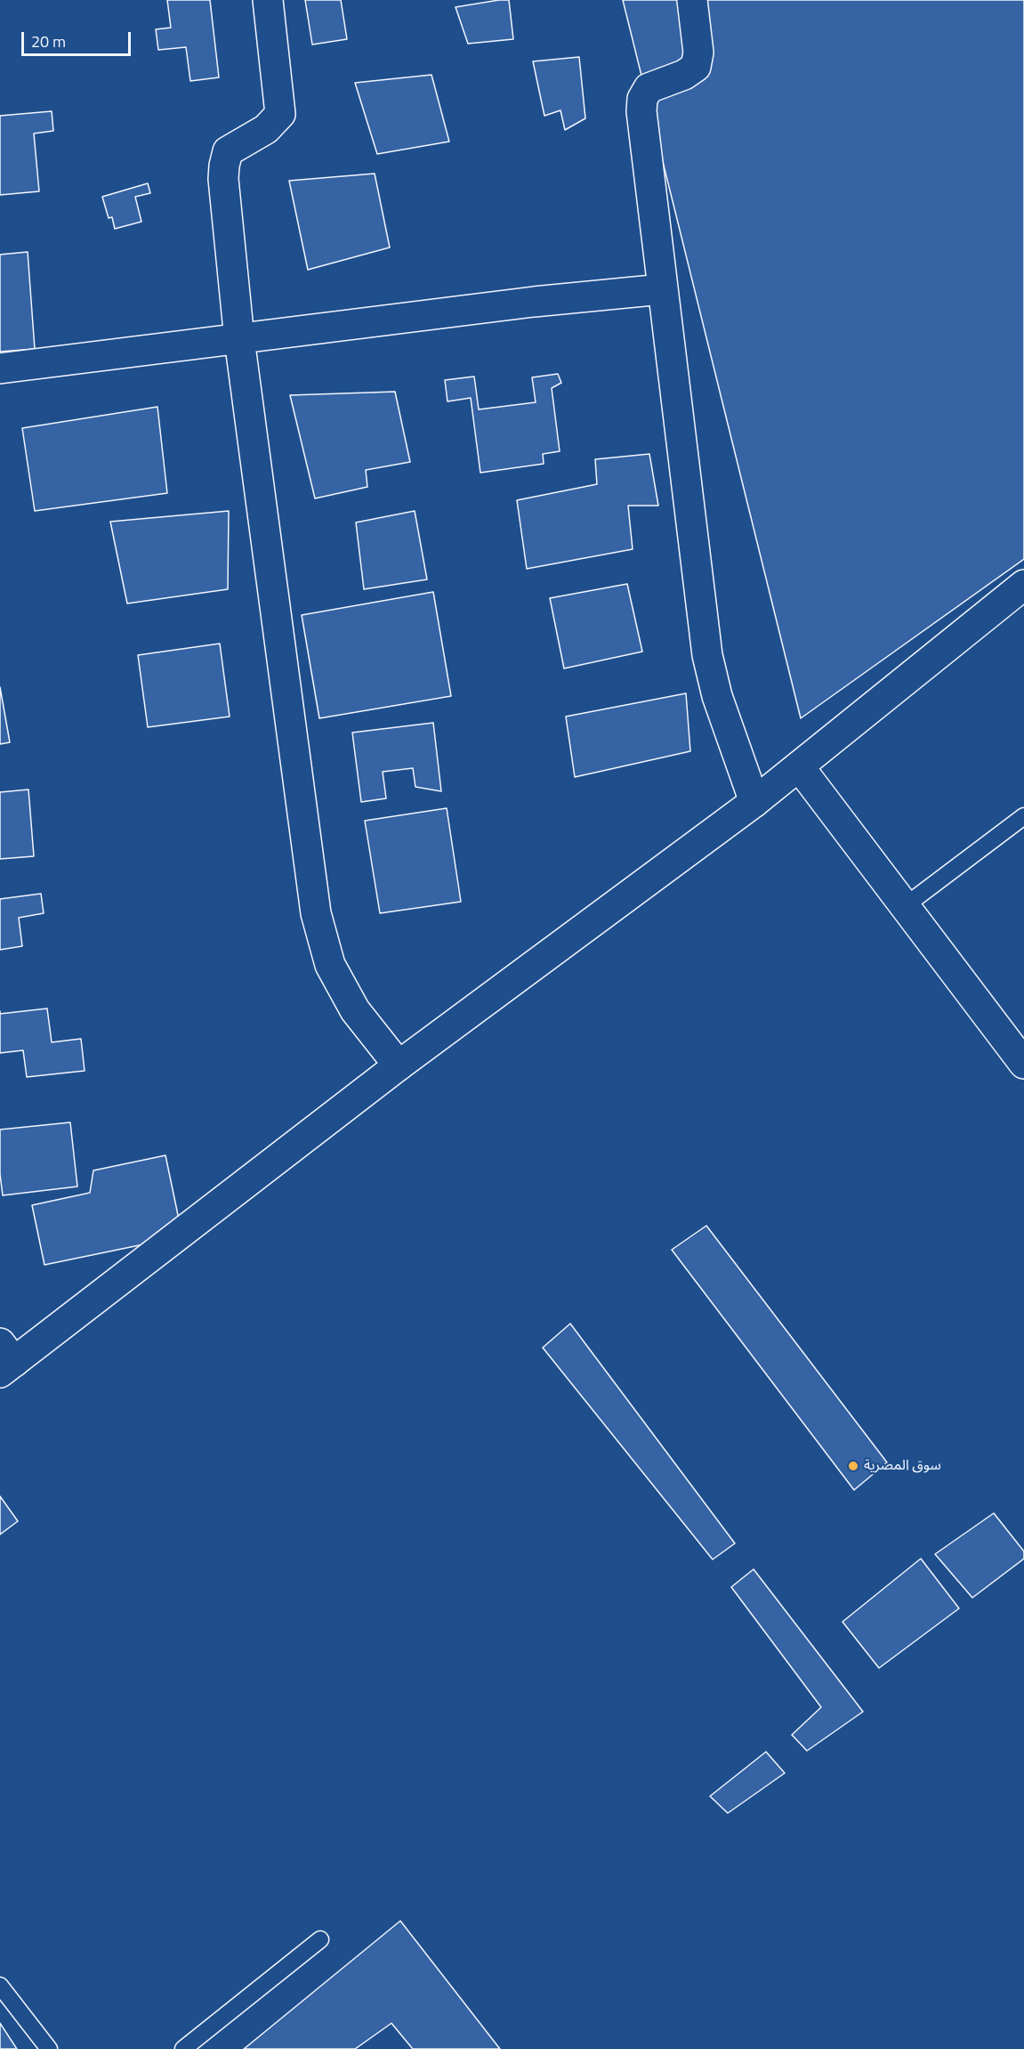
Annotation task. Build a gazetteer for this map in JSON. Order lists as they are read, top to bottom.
{
  "places": ["سوق المصرية"],
  "scale_bar": "20 m"
}
